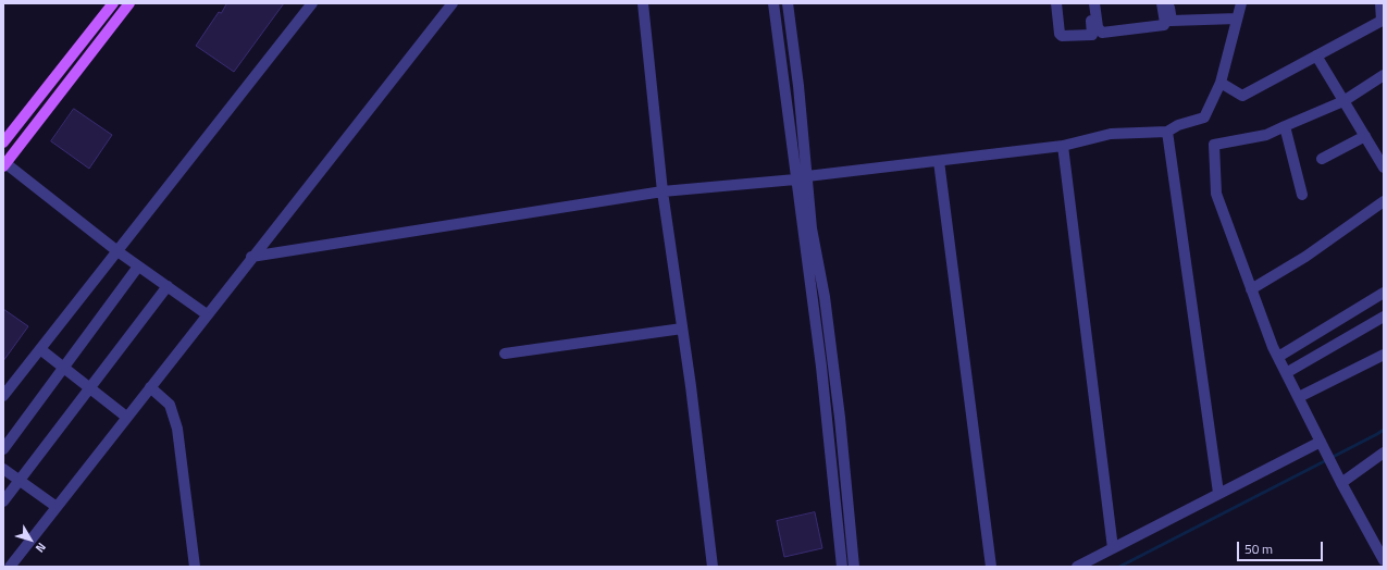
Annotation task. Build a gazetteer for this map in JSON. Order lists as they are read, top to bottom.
{
  "scale_bar": "50 m",
  "north": "bottom right"
}
